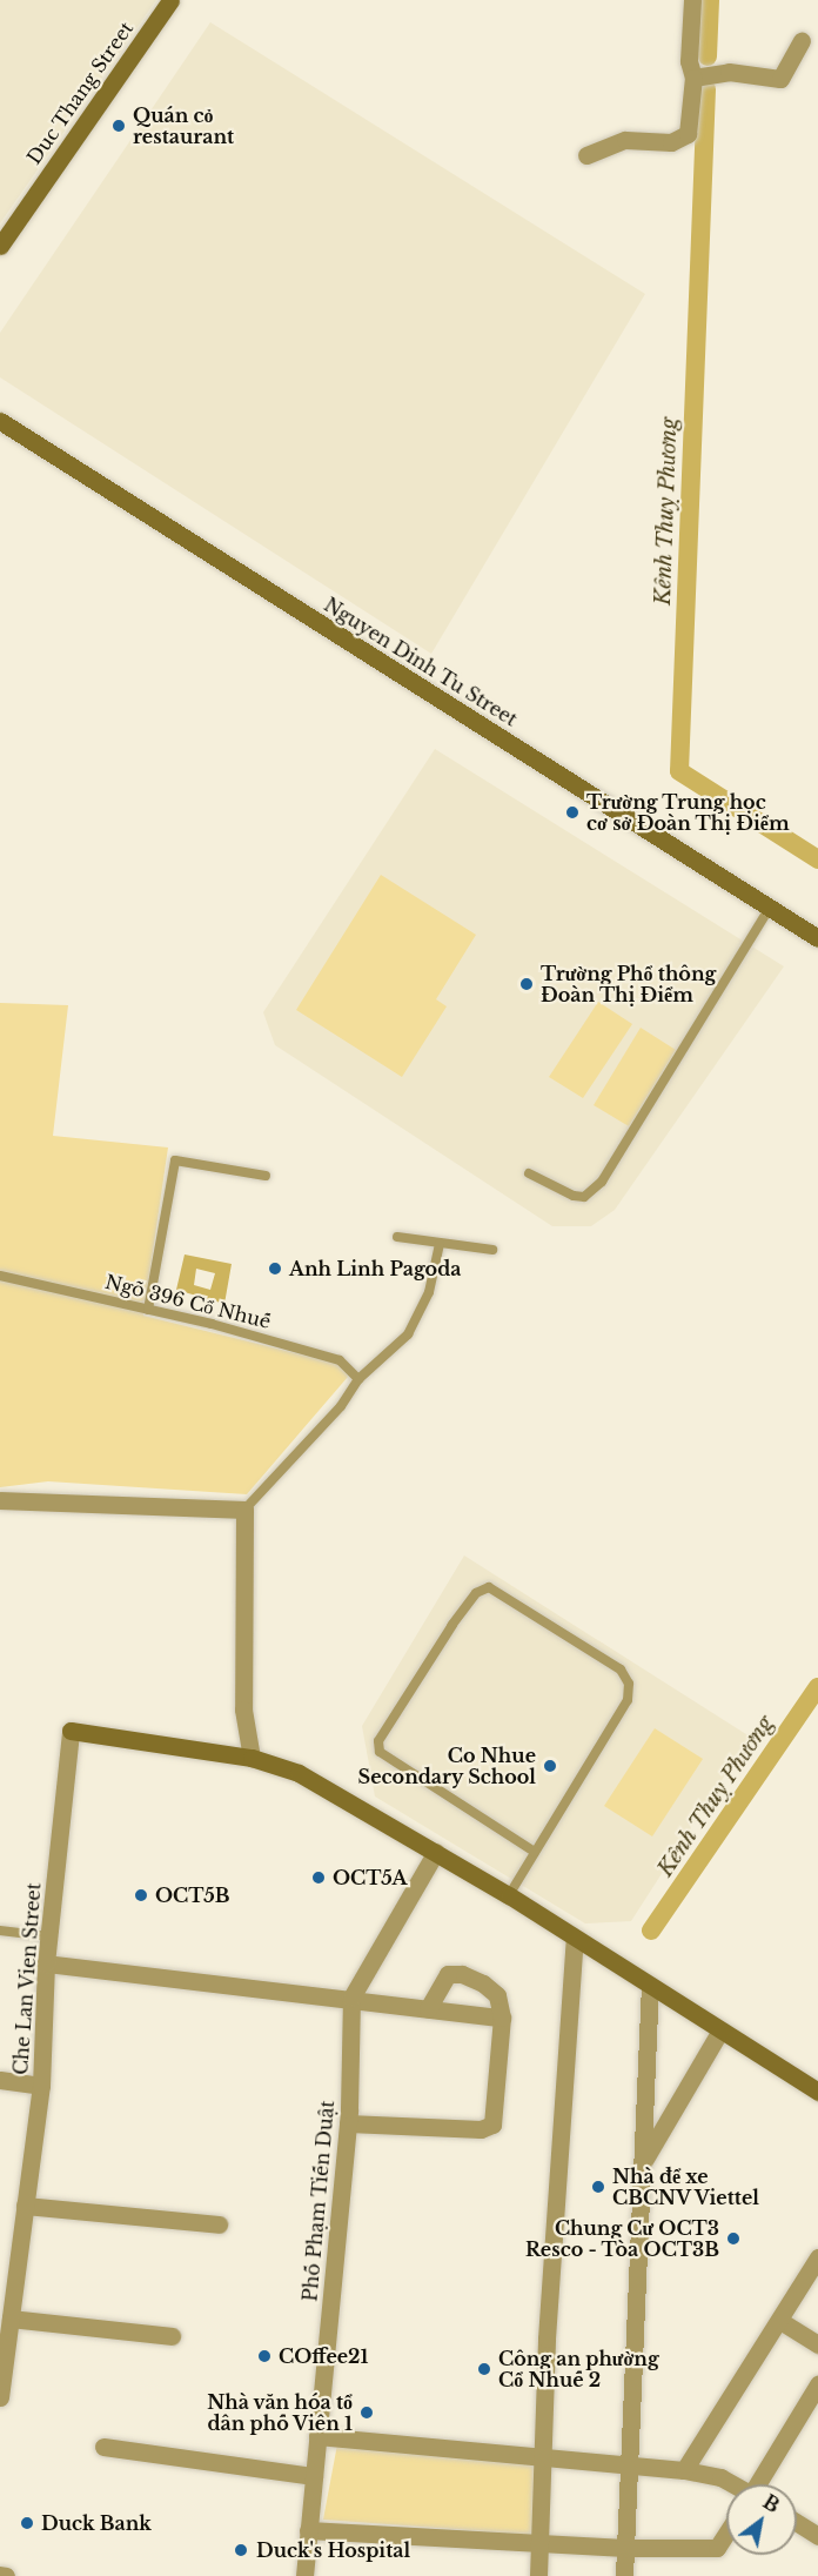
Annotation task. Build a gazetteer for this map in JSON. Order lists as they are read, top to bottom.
{
  "streets": {
    "street": [
      "Duc Thang Street",
      "Nguyen Dinh Tu Street",
      "Che Lan Vien Street",
      "Phố Phạm Tiến Duật"
    ],
    "lane": ["Ngõ 396 Cổ Nhuế"]
  },
  "water": ["Kênh Thuỵ Phương"],
  "places": [
    "Quán cỏ restaurant",
    "Trường Trung học cơ sở Đoàn Thị Điểm",
    "Trường Phổ thông Đoàn Thị Điểm",
    "Anh Linh Pagoda",
    "Co Nhue Secondary School",
    "OCT5A",
    "OCT5B",
    "Nhà để xe CBCNV Viettel",
    "Chung Cư OCT3 Resco - Tòa OCT3B",
    "COffee21",
    "Công an phường Cổ Nhuế 2",
    "Nhà văn hóa tổ dân phố Viên 1",
    "Duck Bank",
    "Duck's Hospital"
  ],
  "north": "top right"
}
